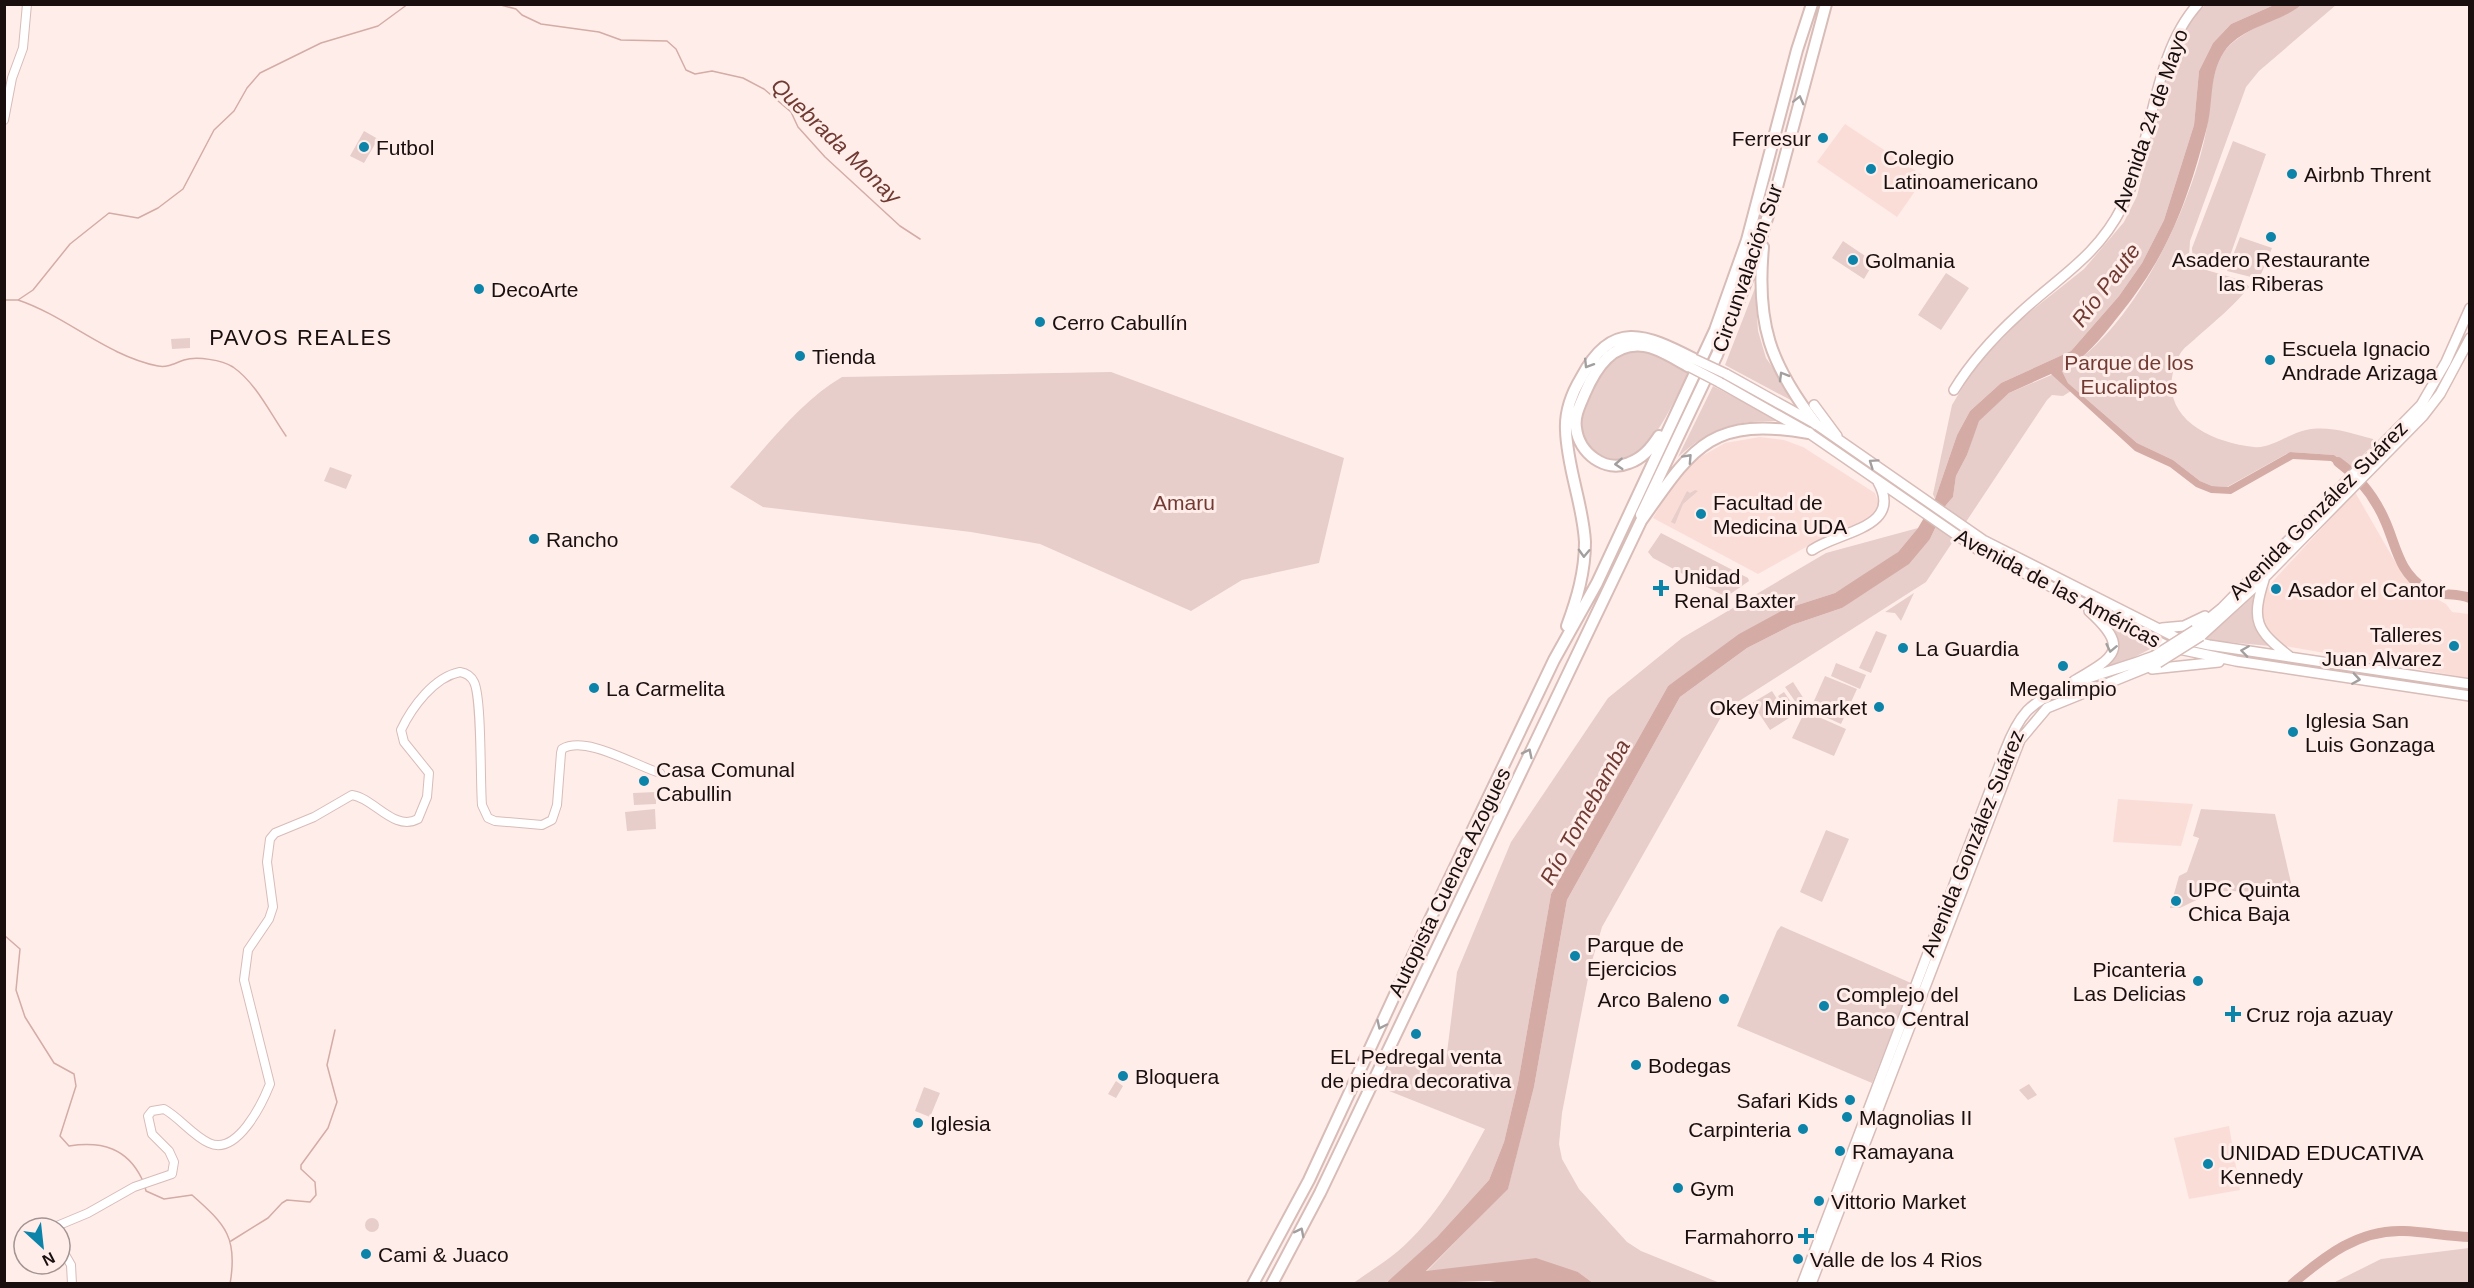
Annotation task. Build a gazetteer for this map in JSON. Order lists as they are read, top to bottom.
{
  "streets": {
    "highway": ["Circunvalación Sur", "Autopista Cuenca Azogues"],
    "main road": ["Avenida 24 de Mayo", "Avenida González Suárez", "Avenida de las Américas"]
  },
  "crossings": [
    ["Circunvalación Sur", "Autopista Cuenca Azogues"]
  ],
  "districts": ["PAVOS REALES"],
  "water": ["Quebrada Monay", "Río Paute", "Río Tomebamba"],
  "parks": ["Parque de los Eucaliptos", "Amaru"],
  "places": {
    "other": [
      "Ferresur",
      "Futbol",
      "Colegio Latinoamericano",
      "Airbnb Thrent",
      "Asadero Restaurante las Riberas",
      "Golmania",
      "DecoArte",
      "Cerro Cabullín",
      "Tienda",
      "Escuela Ignacio Andrade Arizaga",
      "Facultad de Medicina UDA",
      "Rancho",
      "Asador el Cantor",
      "Talleres Juan Alvarez",
      "La Guardia",
      "Megalimpio",
      "La Carmelita",
      "Okey Minimarket",
      "Iglesia San Luis Gonzaga",
      "Casa Comunal Cabullin",
      "UPC Quinta Chica Baja",
      "Parque de Ejercicios",
      "Picanteria Las Delicias",
      "Arco Baleno",
      "Complejo del Banco Central",
      "EL Pedregal venta de piedra decorativa",
      "Bodegas",
      "Bloquera",
      "Safari Kids",
      "Magnolias II",
      "Iglesia",
      "Carpinteria",
      "Ramayana",
      "UNIDAD EDUCATIVA Kennedy",
      "Gym",
      "Vittorio Market",
      "Cami & Juaco",
      "Valle de los 4 Rios"
    ],
    "health": ["Unidad Renal Baxter", "Cruz roja azuay", "Farmahorro"]
  },
  "north": "bottom right"
}
